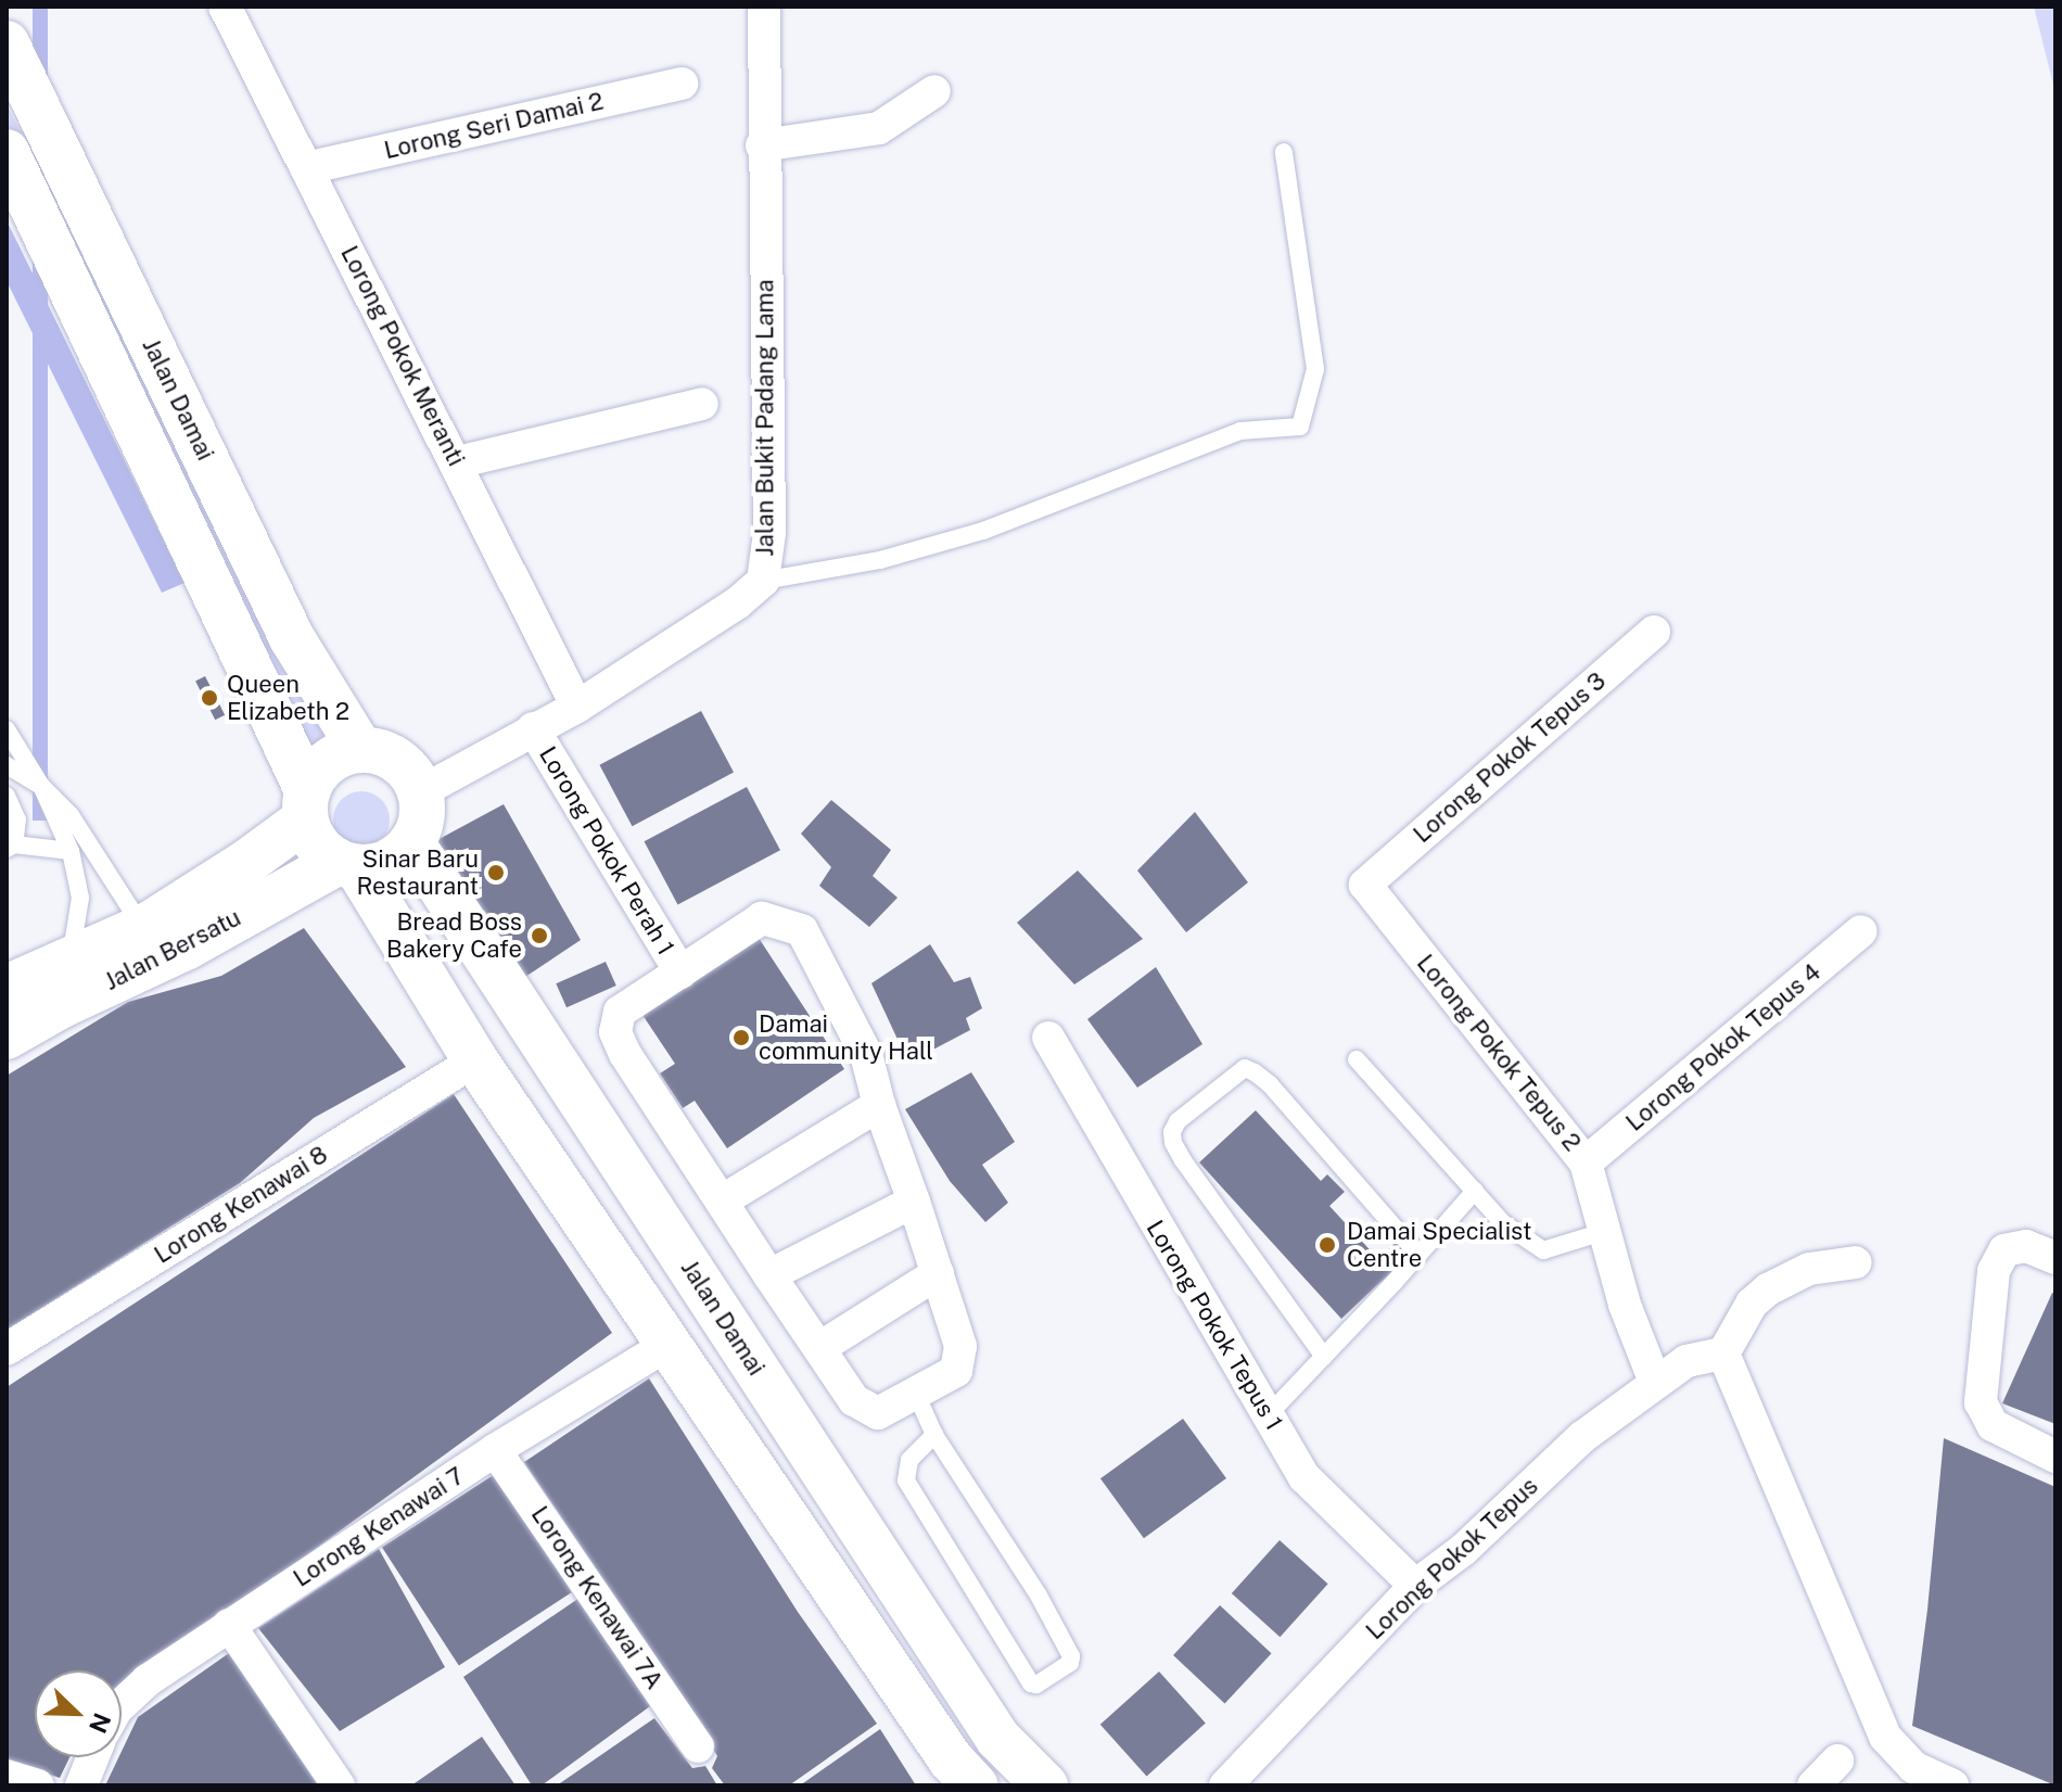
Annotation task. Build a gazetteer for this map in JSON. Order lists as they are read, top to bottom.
{
  "streets": {
    "main road": ["Jalan Damai", "Jalan Bersatu"],
    "street": [
      "Lorong Seri Damai 2",
      "Lorong Pokok Meranti",
      "Jalan Bukit Padang Lama",
      "Lorong Pokok Tepus 3",
      "Lorong Pokok Perah 1",
      "Lorong Pokok Tepus 4",
      "Lorong Pokok Tepus 2",
      "Lorong Kenawai 8",
      "Lorong Pokok Tepus 1",
      "Lorong Kenawai 7",
      "Lorong Pokok Tepus",
      "Lorong Kenawai 7A"
    ]
  },
  "crossings": [
    ["Lorong Seri Damai 2", "Lorong Pokok Meranti"],
    ["Lorong Pokok Meranti", "Jalan Bukit Padang Lama"],
    ["Jalan Damai", "Jalan Bukit Padang Lama"],
    ["Jalan Damai", "Jalan Bersatu"],
    ["Jalan Bukit Padang Lama", "Lorong Pokok Perah 1"],
    ["Jalan Bukit Padang Lama", "Jalan Bersatu"],
    ["Lorong Pokok Tepus 3", "Lorong Pokok Tepus 2"],
    ["Lorong Pokok Tepus 4", "Lorong Pokok Tepus 2"],
    ["Lorong Pokok Tepus 2", "Lorong Pokok Tepus"],
    ["Lorong Pokok Tepus 1", "Lorong Pokok Tepus"],
    ["Lorong Kenawai 7", "Lorong Kenawai 7A"]
  ],
  "places": [
    "Queen Elizabeth 2",
    "Sinar Baru Restaurant",
    "Bread Boss Bakery Cafe",
    "Damai community Hall",
    "Damai Specialist Centre"
  ],
  "north": "bottom right"
}
